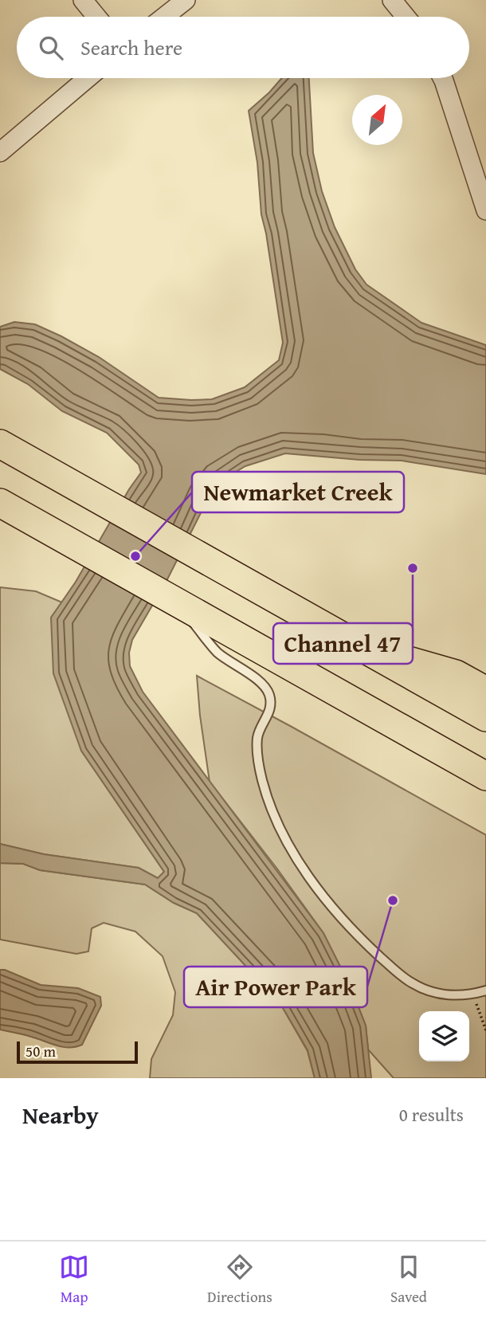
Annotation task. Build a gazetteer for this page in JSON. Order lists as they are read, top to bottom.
{
  "places": ["Newmarket Creek", "Channel 47", "Air Power Park"],
  "scale_bar": "50 m",
  "north": "top right",
  "page": {
    "search": "Search here",
    "scale": "50 m",
    "heading": ["Nearby", "0 results"],
    "nav": ["Map", "Directions", "Saved"]
  }
}
